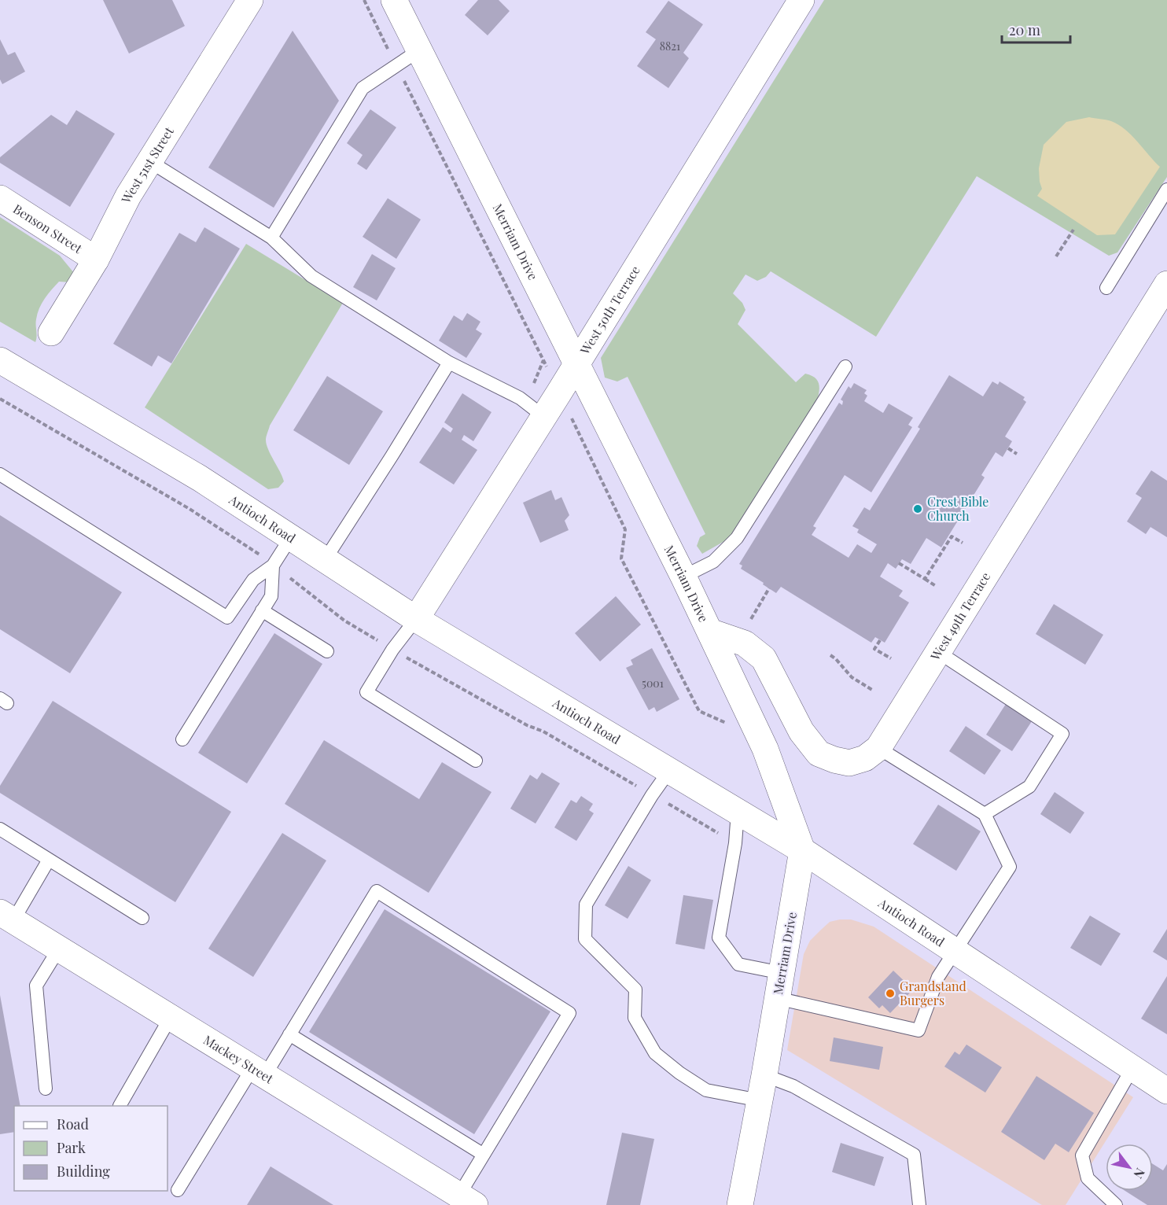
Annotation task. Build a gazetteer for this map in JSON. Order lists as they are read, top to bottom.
{
  "streets": {
    "main road": [
      "West 51st Street",
      "Benson Street",
      "Merriam Drive",
      "West 50th Terrace",
      "Antioch Road",
      "West 49th Terrace",
      "Mackey Street"
    ]
  },
  "crossings": [
    ["West 51st Street", "Benson Street"],
    ["Merriam Drive", "West 50th Terrace"],
    ["Merriam Drive", "Antioch Road"],
    ["Merriam Drive", "West 49th Terrace"],
    ["West 50th Terrace", "Antioch Road"]
  ],
  "places": ["Crest Bible Church", "Grandstand Burgers"],
  "house_numbers": ["8821", "5001"],
  "legend": ["Road", "Park", "Building"],
  "scale_bar": "20 m",
  "north": "bottom right"
}
